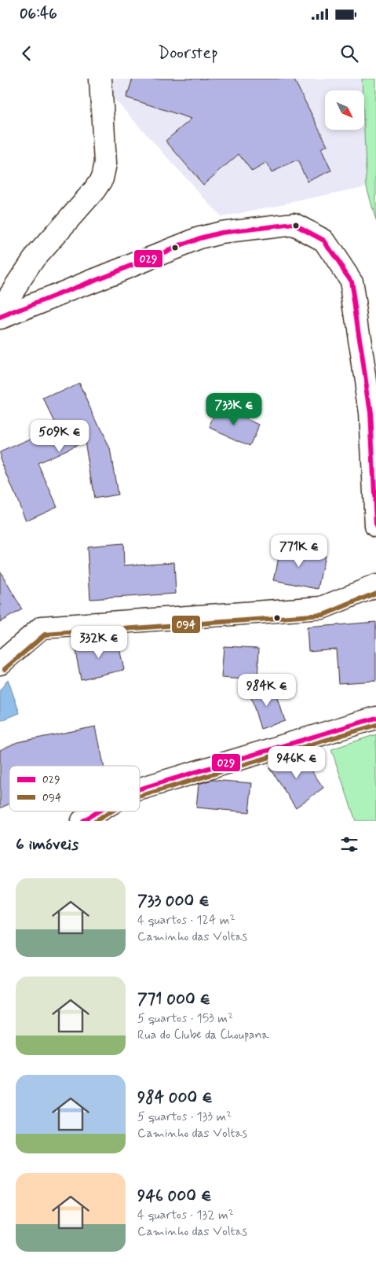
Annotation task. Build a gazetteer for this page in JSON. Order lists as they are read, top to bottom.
{
  "lines": ["transit line 029", "transit line 094"],
  "legend": ["029", "094"],
  "north": "bottom right",
  "page": {
    "status": "06:46",
    "header": "Doorstep",
    "price": [
      "733K €",
      "509K €",
      "771K €",
      "332K €",
      "984K €",
      "946K €"
    ],
    "heading": "6 imóveis",
    "list": [
      {
        "name": "733 000 €",
        "note": "4 quartos · 124 m² · Caminho das Voltas"
      },
      {
        "name": "771 000 €",
        "note": "5 quartos · 153 m² · Rua do Clube da Choupana"
      },
      {
        "name": "984 000 €",
        "note": "5 quartos · 133 m² · Caminho das Voltas"
      },
      {
        "name": "946 000 €",
        "note": "4 quartos · 132 m² · Caminho das Voltas"
      }
    ]
  }
}
